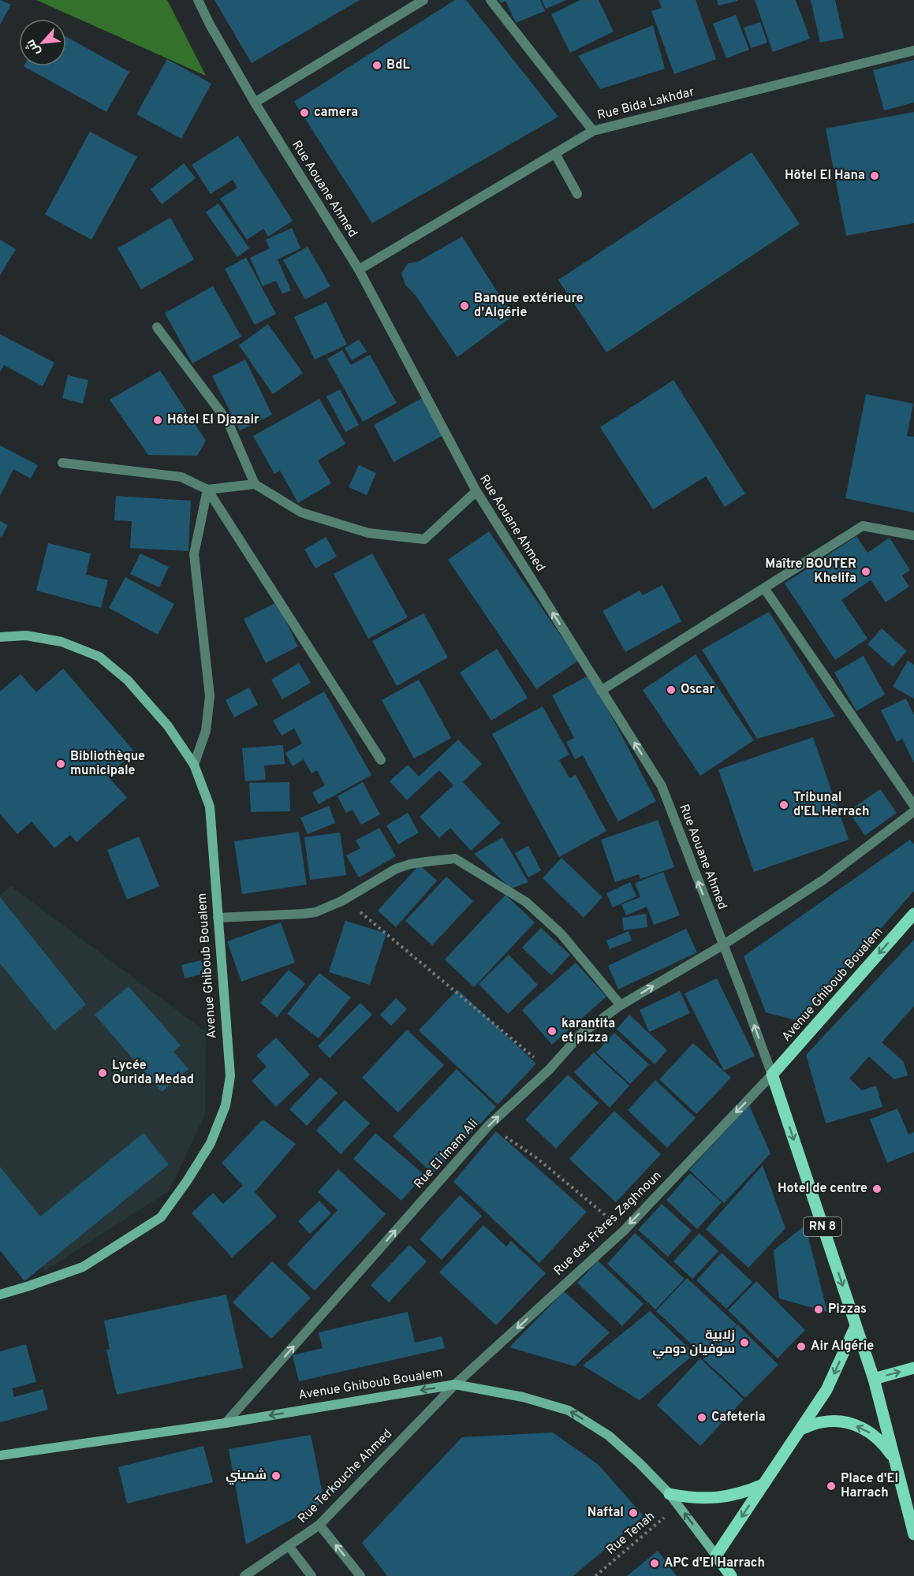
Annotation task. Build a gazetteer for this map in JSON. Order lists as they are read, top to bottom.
{
  "streets": {
    "main road": ["Avenue Ghiboub Boualem", "RN 8"],
    "street": [
      "Rue Bida Lakhdar",
      "Rue Aouane Ahmed",
      "Rue El Imam Ali",
      "Rue des Frères Zaghnoun",
      "Rue Terkouche Ahmed"
    ],
    "path": ["Rue Tenah"]
  },
  "crossings": [
    ["Rue Bida Lakhdar", "Rue Aouane Ahmed"],
    ["Rue Aouane Ahmed", "Avenue Ghiboub Boualem"],
    ["Rue Aouane Ahmed", "Rue El Imam Ali"],
    ["Rue Aouane Ahmed", "Rue des Frères Zaghnoun"],
    ["Rue Aouane Ahmed", "RN 8"],
    ["Avenue Ghiboub Boualem", "Rue El Imam Ali"],
    ["Avenue Ghiboub Boualem", "Rue des Frères Zaghnoun"],
    ["Avenue Ghiboub Boualem", "RN 8"],
    ["Avenue Ghiboub Boualem", "Rue Terkouche Ahmed"],
    ["Avenue Ghiboub Boualem", "Rue Tenah"],
    ["Rue des Frères Zaghnoun", "RN 8"],
    ["Rue des Frères Zaghnoun", "Rue Terkouche Ahmed"]
  ],
  "one_way": ["Rue Aouane Ahmed", "Rue El Imam Ali", "Rue des Frères Zaghnoun"],
  "places": [
    "BdL",
    "camera",
    "Hôtel El Hana",
    "Banque extérieure d'Algérie",
    "Hôtel El Djazair",
    "Maître BOUTER Khelifa",
    "Oscar",
    "Bibliothèque municipale",
    "Tribunal d'EL Herrach",
    "karantita et pizza",
    "Lycée Ourida Medad",
    "Hotel de centre",
    "Pizzas",
    "زلابية سوفيان دومي",
    "Air Algérie",
    "Cafeteria",
    "شميني",
    "Place d'El Harrach",
    "Naftal",
    "APC d'El Harrach"
  ],
  "north": "bottom left"
}
